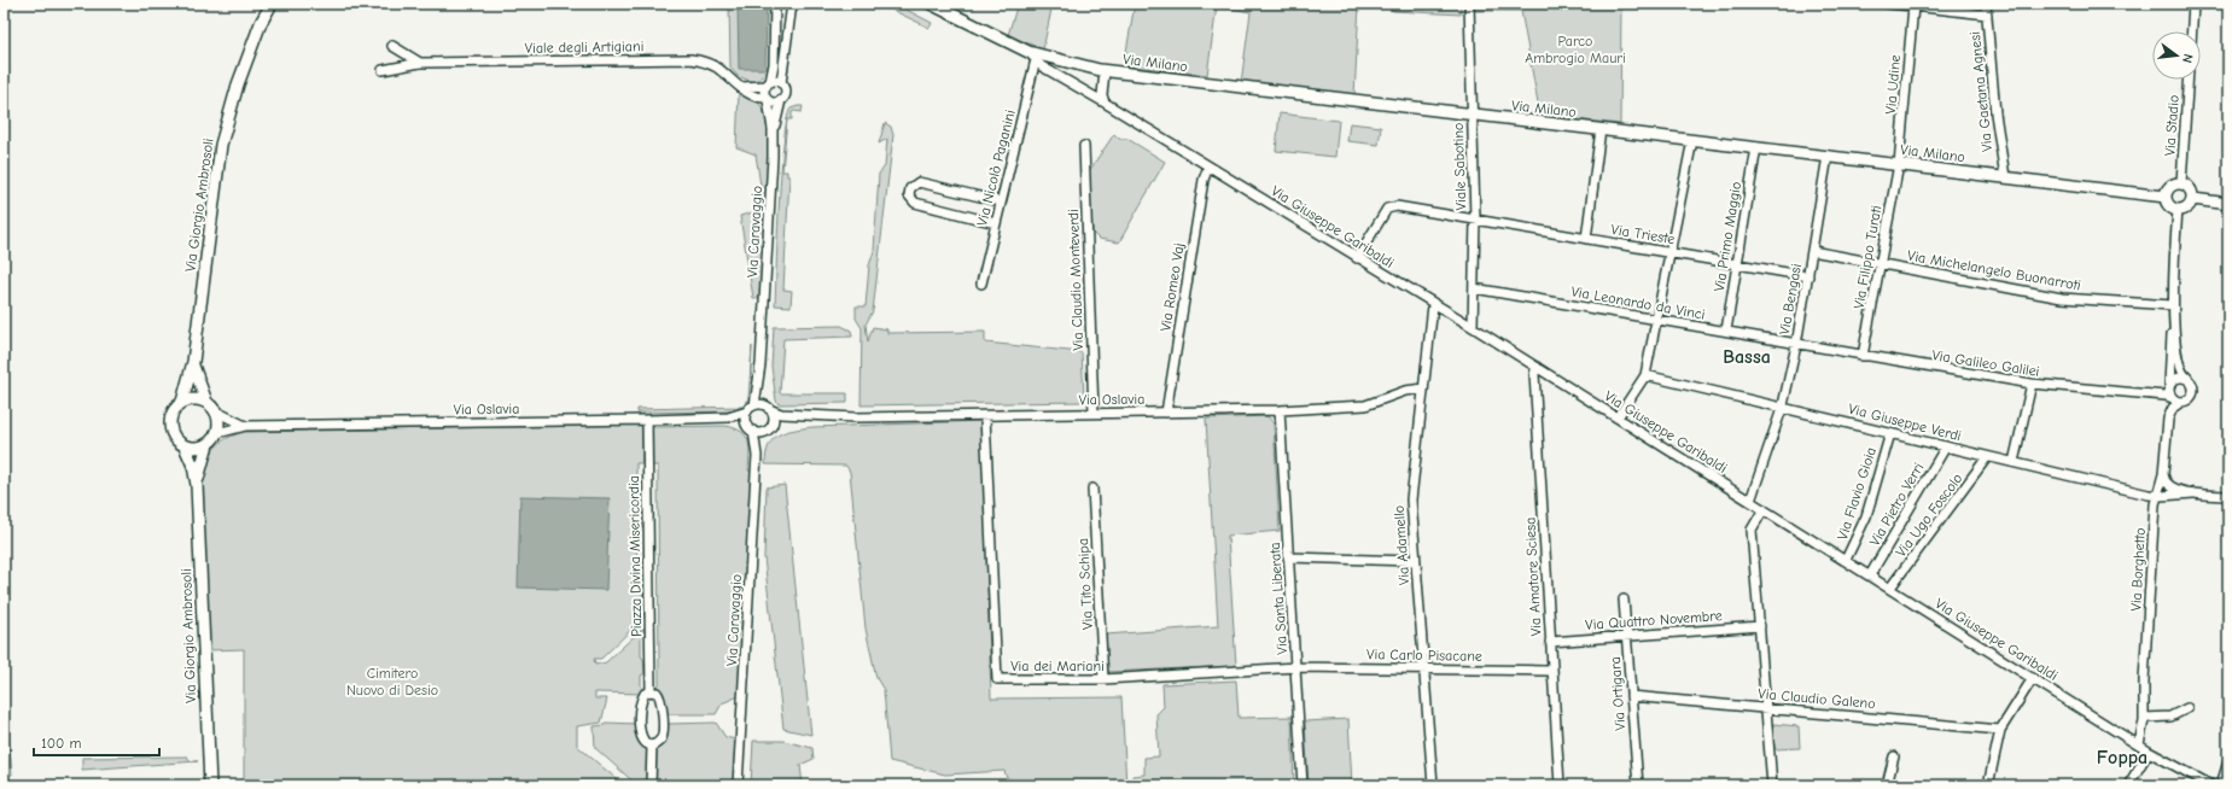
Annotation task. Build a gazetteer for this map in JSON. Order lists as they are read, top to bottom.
{
  "streets": {
    "main road": ["Via Milano", "Via Giorgio Ambrosoli"],
    "street": [
      "Viale degli Artigiani",
      "Via Udine",
      "Via Gaetana Agnesi",
      "Via Stadio",
      "Viale Sabotino",
      "Via Nicolò Paganini",
      "Via Giuseppe Garibaldi",
      "Via Caravaggio",
      "Via Trieste",
      "Via Primo Maggio",
      "Via Filippo Turati",
      "Via Michelangelo Buonarroti",
      "Via Claudio Monteverdi",
      "Via Romeo Vaj",
      "Via Bengasi",
      "Via Leonardo da Vinci",
      "Via Galileo Galilei",
      "Via Oslavia",
      "Via Giuseppe Verdi",
      "Via Flavio Gioia",
      "Via Pietro Verri",
      "Via Ugo Foscolo",
      "Via Adamello",
      "Piazza Divina Misericordia",
      "Via Borghetto",
      "Via Amatore Sciesa",
      "Via Tito Schipa",
      "Via Santa Liberata",
      "Via Quattro Novembre",
      "Via Carlo Pisacane",
      "Via dei Mariani",
      "Via Ortigara",
      "Via Claudio Galeno"
    ]
  },
  "crossings": [
    ["Viale degli Artigiani", "Via Caravaggio"],
    ["Via Milano", "Via Udine"],
    ["Via Milano", "Via Gaetana Agnesi"],
    ["Via Milano", "Via Stadio"],
    ["Via Milano", "Viale Sabotino"],
    ["Via Milano", "Via Nicolò Paganini"],
    ["Via Milano", "Via Giuseppe Garibaldi"],
    ["Via Milano", "Via Primo Maggio"],
    ["Via Milano", "Via Filippo Turati"],
    ["Via Milano", "Via Bengasi"],
    ["Via Milano", "Via Borghetto"],
    ["Via Udine", "Via Filippo Turati"],
    ["Via Stadio", "Via Borghetto"],
    ["Viale Sabotino", "Via Giuseppe Garibaldi"],
    ["Viale Sabotino", "Via Trieste"],
    ["Viale Sabotino", "Via Leonardo da Vinci"],
    ["Via Nicolò Paganini", "Via Giuseppe Garibaldi"],
    ["Via Giorgio Ambrosoli", "Via Oslavia"],
    ["Via Giuseppe Garibaldi", "Via Trieste"],
    ["Via Giuseppe Garibaldi", "Via Romeo Vaj"],
    ["Via Giuseppe Garibaldi", "Via Bengasi"],
    ["Via Giuseppe Garibaldi", "Via Flavio Gioia"],
    ["Via Giuseppe Garibaldi", "Via Pietro Verri"],
    ["Via Giuseppe Garibaldi", "Via Ugo Foscolo"],
    ["Via Giuseppe Garibaldi", "Via Adamello"],
    ["Via Giuseppe Garibaldi", "Via Borghetto"],
    ["Via Giuseppe Garibaldi", "Via Amatore Sciesa"],
    ["Via Caravaggio", "Via Oslavia"],
    ["Via Trieste", "Via Primo Maggio"],
    ["Via Trieste", "Via Bengasi"],
    ["Via Primo Maggio", "Via Leonardo da Vinci"],
    ["Via Filippo Turati", "Via Michelangelo Buonarroti"],
    ["Via Filippo Turati", "Via Galileo Galilei"],
    ["Via Michelangelo Buonarroti", "Via Bengasi"],
    ["Via Michelangelo Buonarroti", "Via Borghetto"],
    ["Via Claudio Monteverdi", "Via Oslavia"],
    ["Via Romeo Vaj", "Via Oslavia"],
    ["Via Bengasi", "Via Leonardo da Vinci"],
    ["Via Bengasi", "Via Galileo Galilei"],
    ["Via Bengasi", "Via Giuseppe Verdi"],
    ["Via Leonardo da Vinci", "Via Galileo Galilei"],
    ["Via Galileo Galilei", "Via Borghetto"],
    ["Via Oslavia", "Via Adamello"],
    ["Via Oslavia", "Piazza Divina Misericordia"],
    ["Via Oslavia", "Via Santa Liberata"],
    ["Via Oslavia", "Via dei Mariani"],
    ["Via Giuseppe Verdi", "Via Flavio Gioia"],
    ["Via Giuseppe Verdi", "Via Pietro Verri"],
    ["Via Giuseppe Verdi", "Via Ugo Foscolo"],
    ["Via Giuseppe Verdi", "Via Borghetto"],
    ["Via Adamello", "Via Carlo Pisacane"],
    ["Via Amatore Sciesa", "Via Quattro Novembre"],
    ["Via Amatore Sciesa", "Via Carlo Pisacane"],
    ["Via Tito Schipa", "Via dei Mariani"],
    ["Via Santa Liberata", "Via Carlo Pisacane"],
    ["Via Santa Liberata", "Via dei Mariani"],
    ["Via Quattro Novembre", "Via Ortigara"],
    ["Via Carlo Pisacane", "Via dei Mariani"],
    ["Via Ortigara", "Via Claudio Galeno"]
  ],
  "districts": ["Bassa", "Foppa"],
  "parks": ["Parco Ambrogio Mauri", "Cimitero Nuovo di Desio"],
  "scale_bar": "100 m",
  "north": "right"
}
